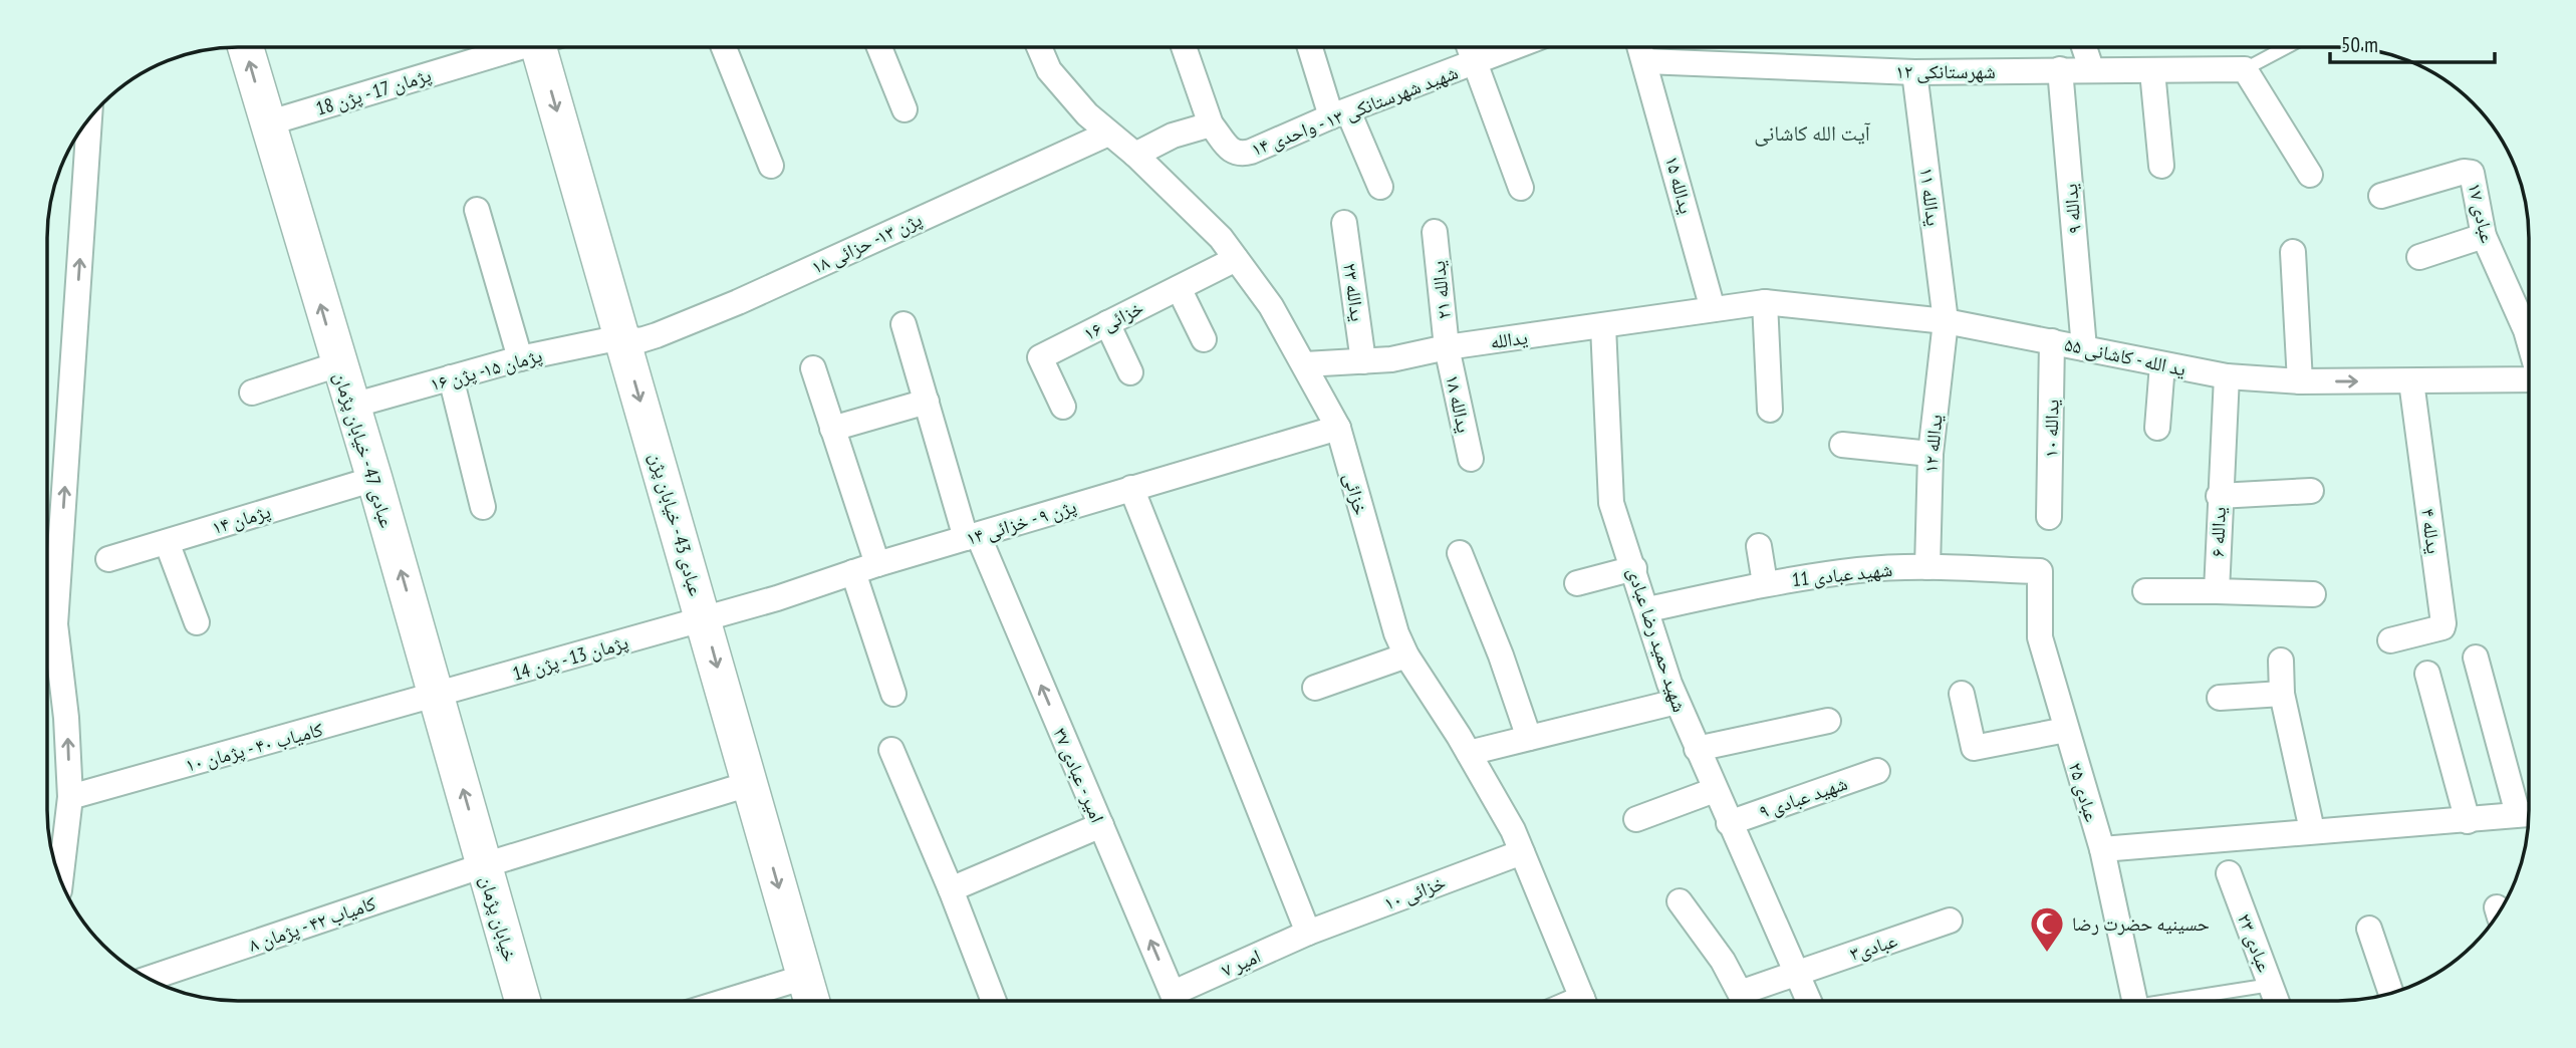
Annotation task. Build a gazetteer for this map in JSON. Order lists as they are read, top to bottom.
{
  "streets": {
    "street": [
      "شهرستانکی ۱۲",
      "پژمان 17 - پژن 18",
      "شهید شهرستانکی ۱۳ - واحدی ۱۴",
      "یدالله ۱۵",
      "یدالله ۱۱",
      "یدالله ۹",
      "عبادی ۱۷",
      "پژن ۱۳- حزائی ۱۸",
      "یدالله ۲۱",
      "یدالله ۲۳",
      "خزائی ۱۶",
      "یدالله",
      "ید الله - کاشانی ۵۵",
      "پژمان ۱۵- پژن ۱۶",
      "یدالله ۱۸",
      "یدالله ۱۰",
      "یدالله ۱۲",
      "عبادی 47 - خیابان پژمان",
      "خزائی",
      "پژمان ۱۴",
      "پژن ۹ - خزائی ۱۴",
      "عبادی 43 - خیابان پژن",
      "یدلله ۴",
      "یدالله ۶",
      "شهید عبادی 11",
      "شهید حمید رضا عبادی",
      "پژمان 13 - پژن 14",
      "کامیاب ۴۰ - پژمان ۱۰",
      "امیر - عبادی ۳۷",
      "عبادی ۲۵",
      "شهید عبادی ۹",
      "خزائی ۱۰",
      "خیابان پژمان",
      "کامیاب ۴۲ - پژمان ۸",
      "عبادی ۲۳",
      "عبادی۳",
      "امیر ۷"
    ]
  },
  "crossings": [
    ["شهرستانکی ۱۲", "یدالله ۱۵"],
    ["شهرستانکی ۱۲", "یدالله ۱۱"],
    ["شهرستانکی ۱۲", "یدالله ۹"],
    ["پژمان 17 - پژن 18", "عبادی 47 - خیابان پژمان"],
    ["یدالله ۱۵", "یدالله"],
    ["یدالله ۱۵", "ید الله - کاشانی ۵۵"],
    ["یدالله ۱۱", "ید الله - کاشانی ۵۵"],
    ["یدالله ۱۱", "یدالله ۱۲"],
    ["یدالله ۹", "ید الله - کاشانی ۵۵"],
    ["پژن ۱۳- حزائی ۱۸", "پژمان ۱۵- پژن ۱۶"],
    ["پژن ۱۳- حزائی ۱۸", "خزائی"],
    ["پژن ۱۳- حزائی ۱۸", "عبادی 43 - خیابان پژن"],
    ["یدالله ۲۱", "یدالله"],
    ["یدالله ۲۱", "یدالله ۱۸"],
    ["یدالله ۲۳", "یدالله"],
    ["خزائی ۱۶", "خزائی"],
    ["یدالله", "ید الله - کاشانی ۵۵"],
    ["یدالله", "یدالله ۱۸"],
    ["یدالله", "خزائی"],
    ["یدالله", "شهید حمید رضا عبادی"],
    ["ید الله - کاشانی ۵۵", "یدالله ۱۰"],
    ["ید الله - کاشانی ۵۵", "یدالله ۱۲"],
    ["ید الله - کاشانی ۵۵", "یدلله ۴"],
    ["ید الله - کاشانی ۵۵", "یدالله ۶"],
    ["پژمان ۱۵- پژن ۱۶", "عبادی 47 - خیابان پژمان"],
    ["پژمان ۱۵- پژن ۱۶", "عبادی 43 - خیابان پژن"],
    ["یدالله ۱۲", "شهید عبادی 11"],
    ["عبادی 47 - خیابان پژمان", "پژمان ۱۴"],
    ["عبادی 47 - خیابان پژمان", "پژمان 13 - پژن 14"],
    ["عبادی 47 - خیابان پژمان", "کامیاب ۴۰ - پژمان ۱۰"],
    ["عبادی 47 - خیابان پژمان", "خیابان پژمان"],
    ["عبادی 47 - خیابان پژمان", "کامیاب ۴۲ - پژمان ۸"],
    ["خزائی", "پژن ۹ - خزائی ۱۴"],
    ["خزائی", "خزائی ۱۰"],
    ["پژن ۹ - خزائی ۱۴", "عبادی 43 - خیابان پژن"],
    ["پژن ۹ - خزائی ۱۴", "پژمان 13 - پژن 14"],
    ["پژن ۹ - خزائی ۱۴", "امیر - عبادی ۳۷"],
    ["عبادی 43 - خیابان پژن", "پژمان 13 - پژن 14"],
    ["عبادی 43 - خیابان پژن", "کامیاب ۴۲ - پژمان ۸"],
    ["شهید عبادی 11", "شهید حمید رضا عبادی"],
    ["شهید عبادی 11", "عبادی ۲۵"],
    ["شهید حمید رضا عبادی", "شهید عبادی ۹"],
    ["شهید حمید رضا عبادی", "عبادی۳"],
    ["پژمان 13 - پژن 14", "کامیاب ۴۰ - پژمان ۱۰"],
    ["خزائی ۱۰", "امیر ۷"],
    ["خیابان پژمان", "کامیاب ۴۲ - پژمان ۸"]
  ],
  "districts": ["آیت الله کاشانی"],
  "places": {
    "mosque": ["حسینیه حضرت رضا"]
  },
  "scale_bar": "50 m"
}
